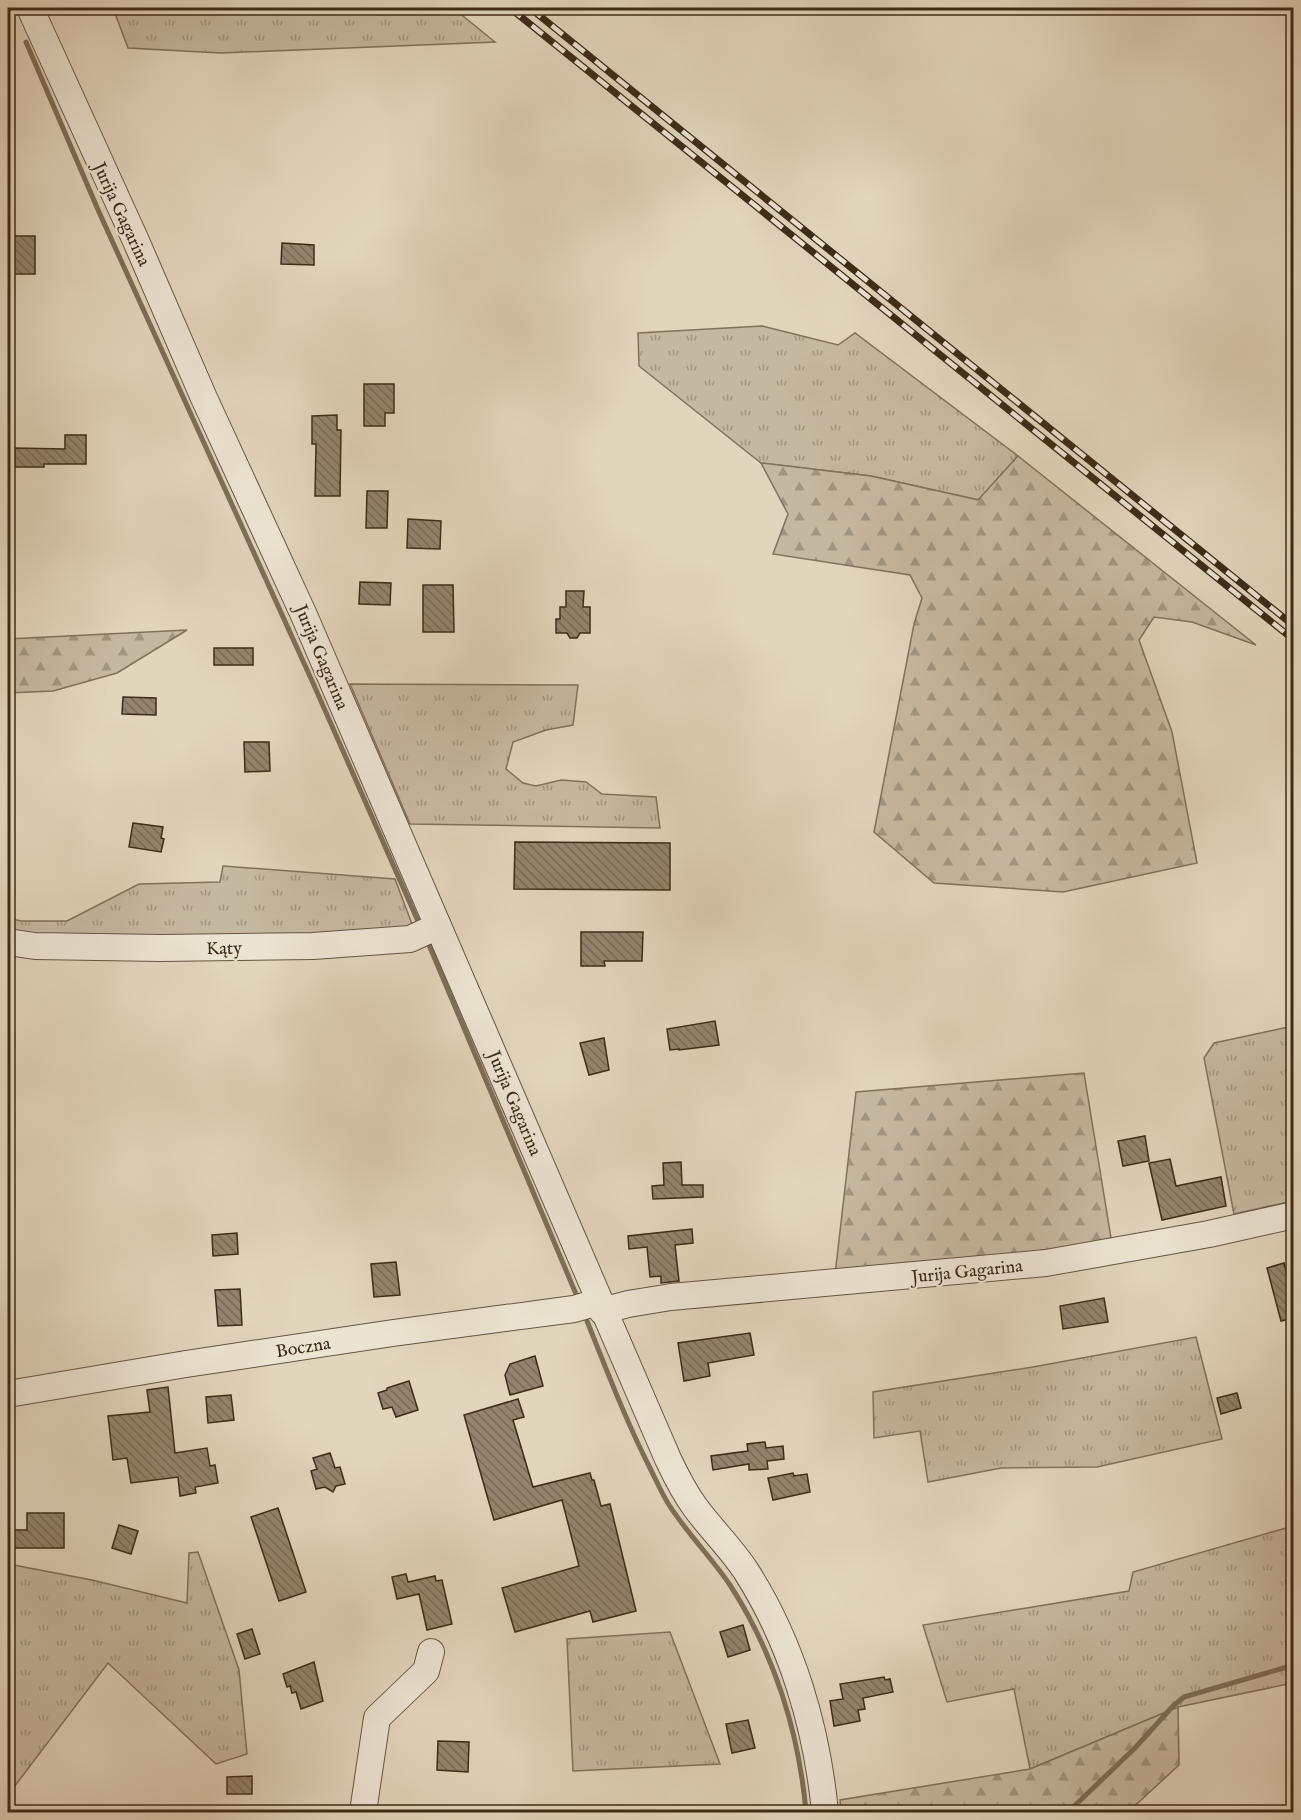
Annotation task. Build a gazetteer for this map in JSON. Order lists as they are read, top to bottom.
{
  "streets": {
    "street": ["Jurija Gagarina", "Kąty", "Boczna"]
  },
  "crossings": [
    ["Jurija Gagarina", "Kąty"],
    ["Jurija Gagarina", "Boczna"]
  ]
}
